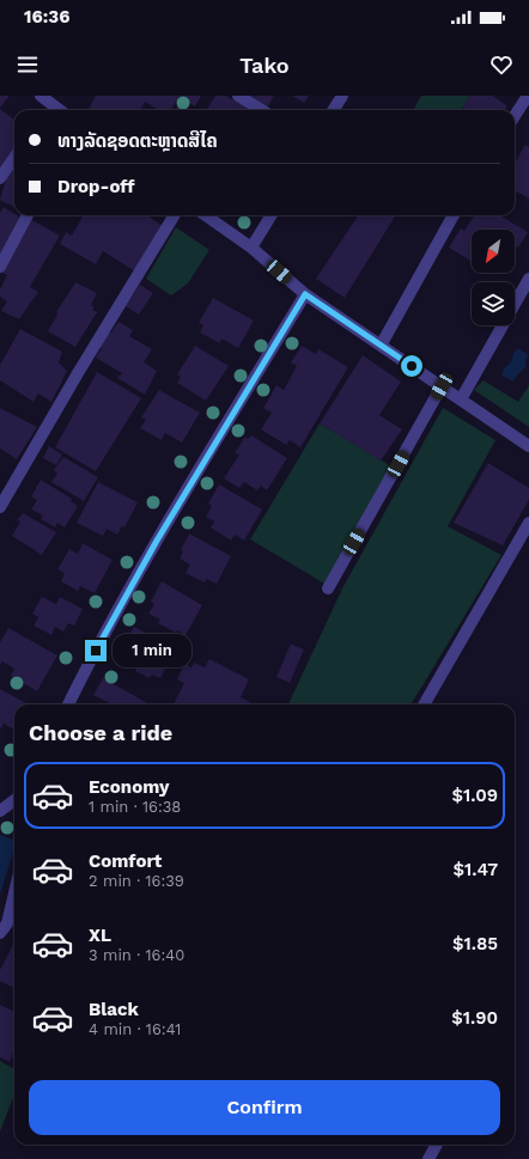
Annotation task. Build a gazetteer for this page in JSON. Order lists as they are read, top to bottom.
{
  "north": "bottom left",
  "page": {
    "status": "16:36",
    "header": "Tako",
    "banner": ["ທາງລັດຊອດຕະຫຼາດສີໄຄ", "Drop-off"],
    "bubble": "1 min",
    "heading": "Choose a ride",
    "list": [
      {
        "name": "Economy",
        "note": "1 min · 16:38",
        "value": "$1.09"
      },
      {
        "name": "Comfort",
        "note": "2 min · 16:39",
        "value": "$1.47"
      },
      {
        "name": "XL",
        "note": "3 min · 16:40",
        "value": "$1.85"
      },
      {
        "name": "Black",
        "note": "4 min · 16:41",
        "value": "$1.90"
      }
    ],
    "buttons": "Confirm"
  }
}
